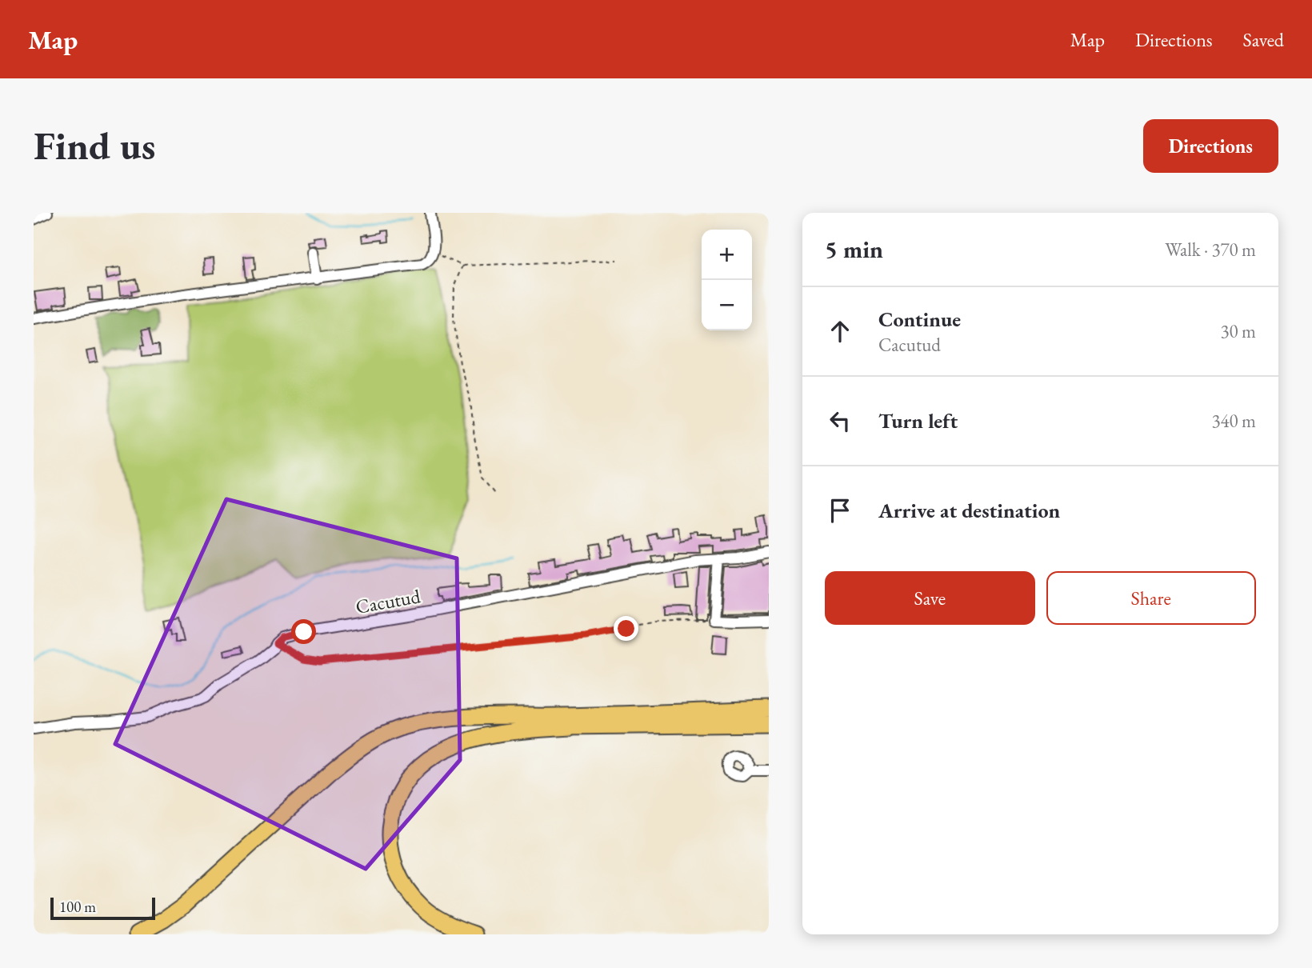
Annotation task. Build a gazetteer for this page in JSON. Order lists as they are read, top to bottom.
{
  "streets": {
    "street": ["Cacutud"]
  },
  "scale_bar": "100 m",
  "page": {
    "header": "Map",
    "nav": ["Map", "Directions", "Saved"],
    "buttons": [
      "Directions",
      ["Save", "Share"]
    ],
    "title": "Find us",
    "heading": ["5 min", "Walk · 370 m"],
    "map_buttons": ["+", "−"],
    "list": [
      ["Continue", "Cacutud", "30 m"],
      ["Turn left", "340 m"],
      "Arrive at destination"
    ],
    "scale": "100 m"
  }
}
